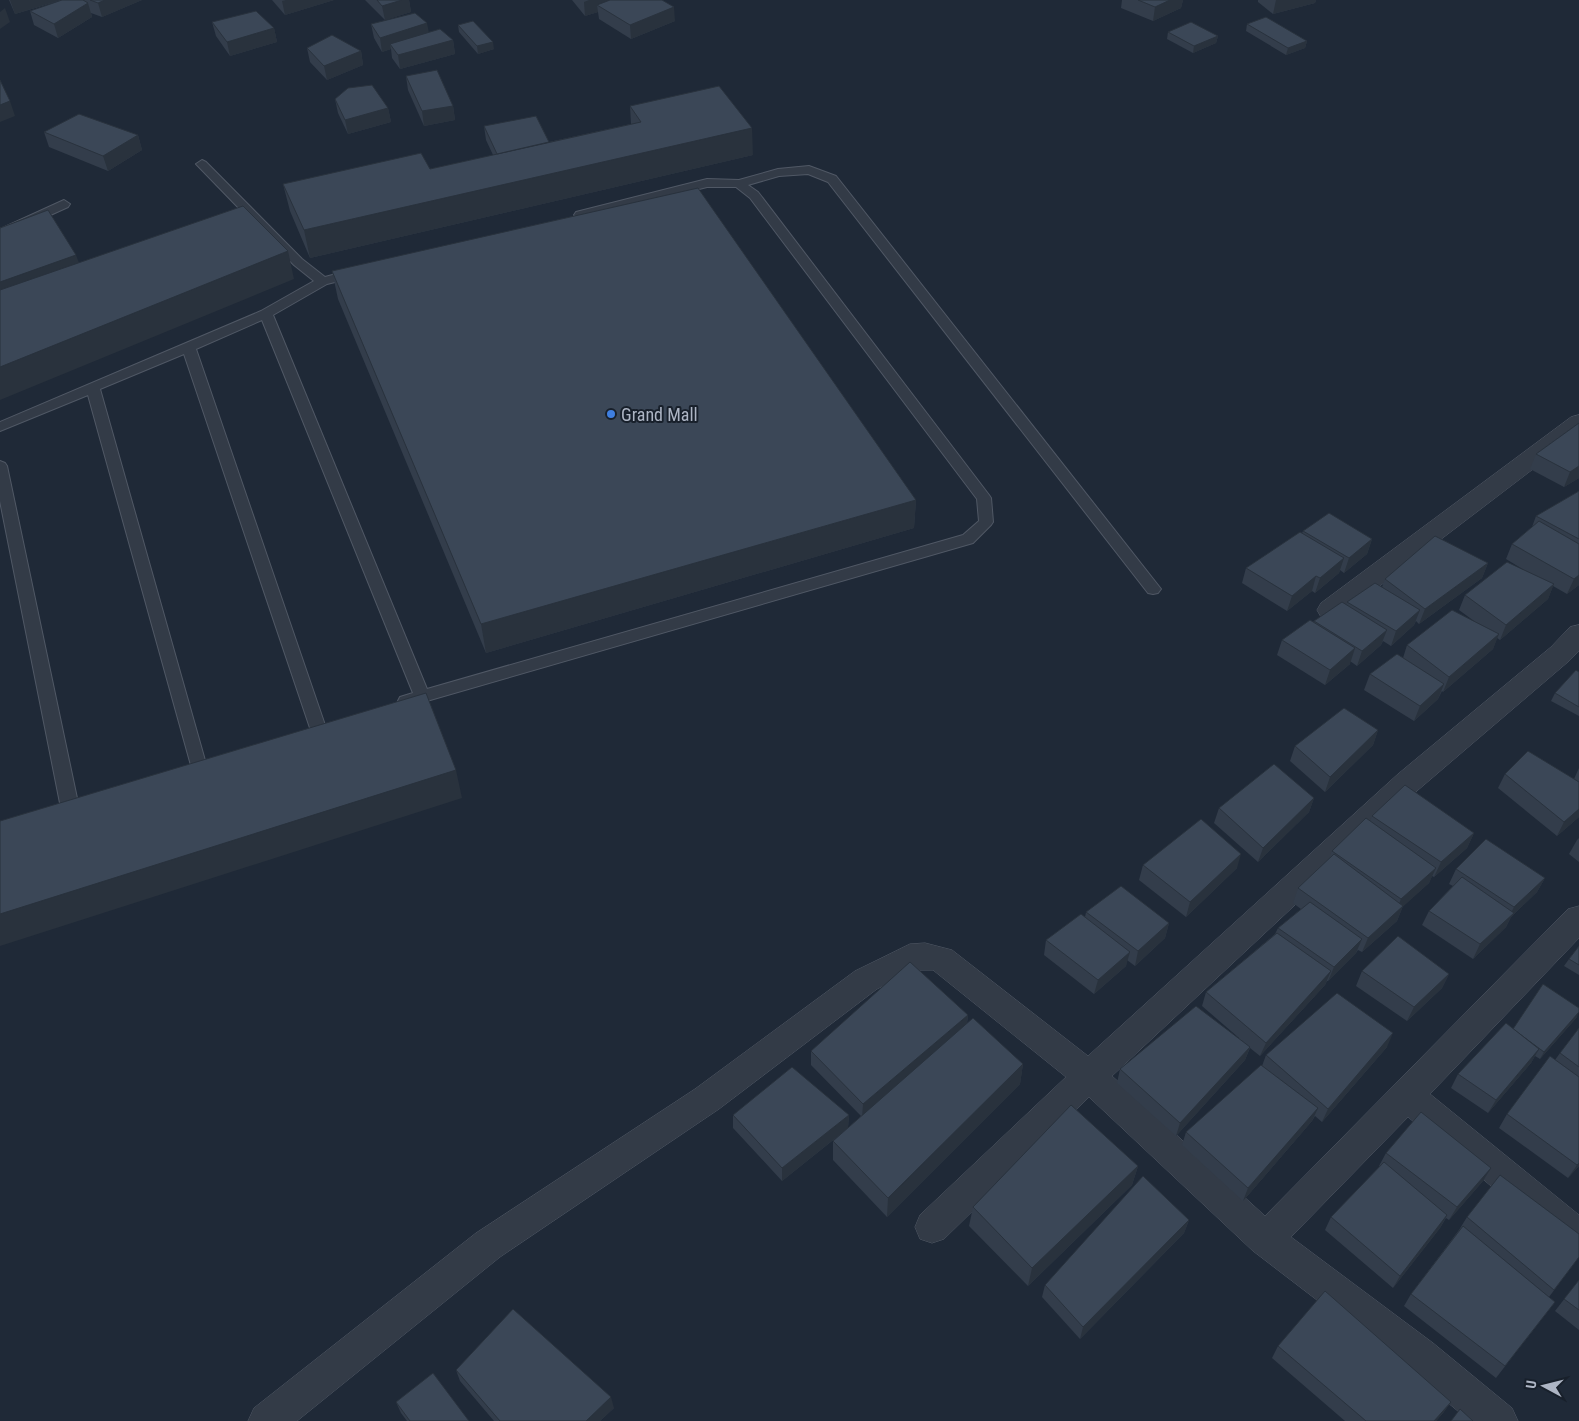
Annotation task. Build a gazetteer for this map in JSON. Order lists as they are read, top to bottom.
{
  "places": ["Grand Mall"],
  "north": "left"
}
